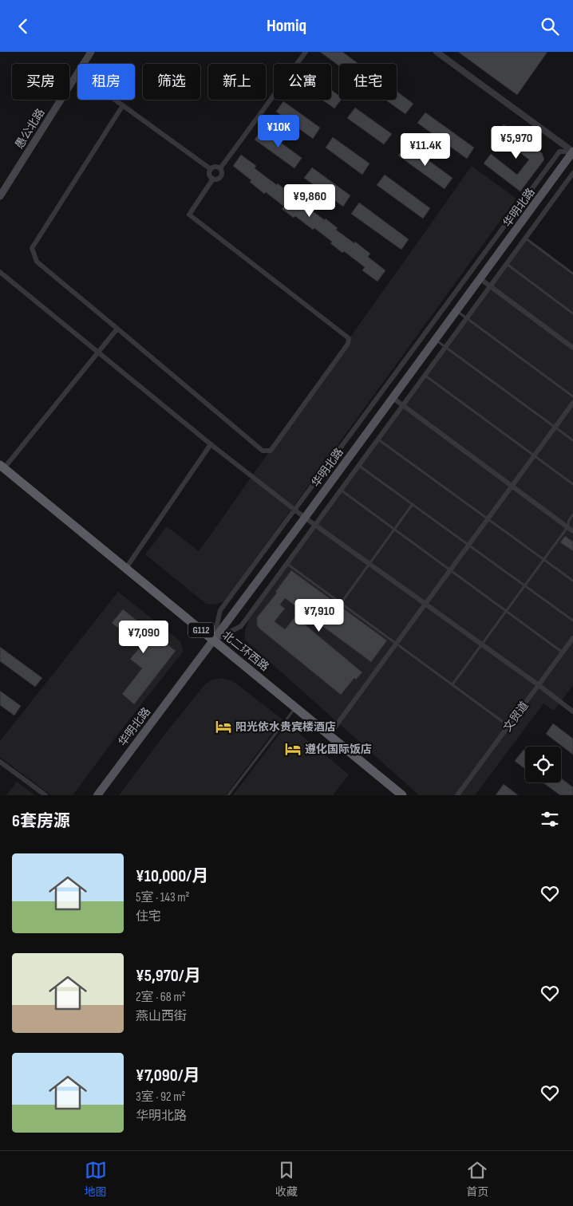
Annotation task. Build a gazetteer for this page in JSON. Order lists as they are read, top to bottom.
{
  "streets": {
    "highway": ["G112", "北二环西路"],
    "main road": ["愚公北路", "华明北路"],
    "street": ["文贸道"]
  },
  "crossings": [
    ["华明北路", "北二环西路"]
  ],
  "places": {
    "hotel": ["阳光依水贵宾楼酒店", "遵化国际饭店"]
  },
  "page": {
    "header": "Homiq",
    "chip": [
      "买房",
      "租房",
      "筛选",
      "新上",
      "公寓",
      "住宅"
    ],
    "price": [
      "¥10K",
      "¥5,970",
      "¥11.4K",
      "¥9,860",
      "¥7,910",
      "¥7,090"
    ],
    "heading": "6套房源",
    "list": [
      {
        "name": "¥10,000/月",
        "note": "5室 · 143 m² · 住宅"
      },
      {
        "name": "¥5,970/月",
        "note": "2室 · 68 m² · 燕山西街"
      },
      {
        "name": "¥7,090/月",
        "note": "3室 · 92 m² · 华明北路"
      }
    ],
    "tabs": ["地图", "收藏", "首页"]
  }
}
